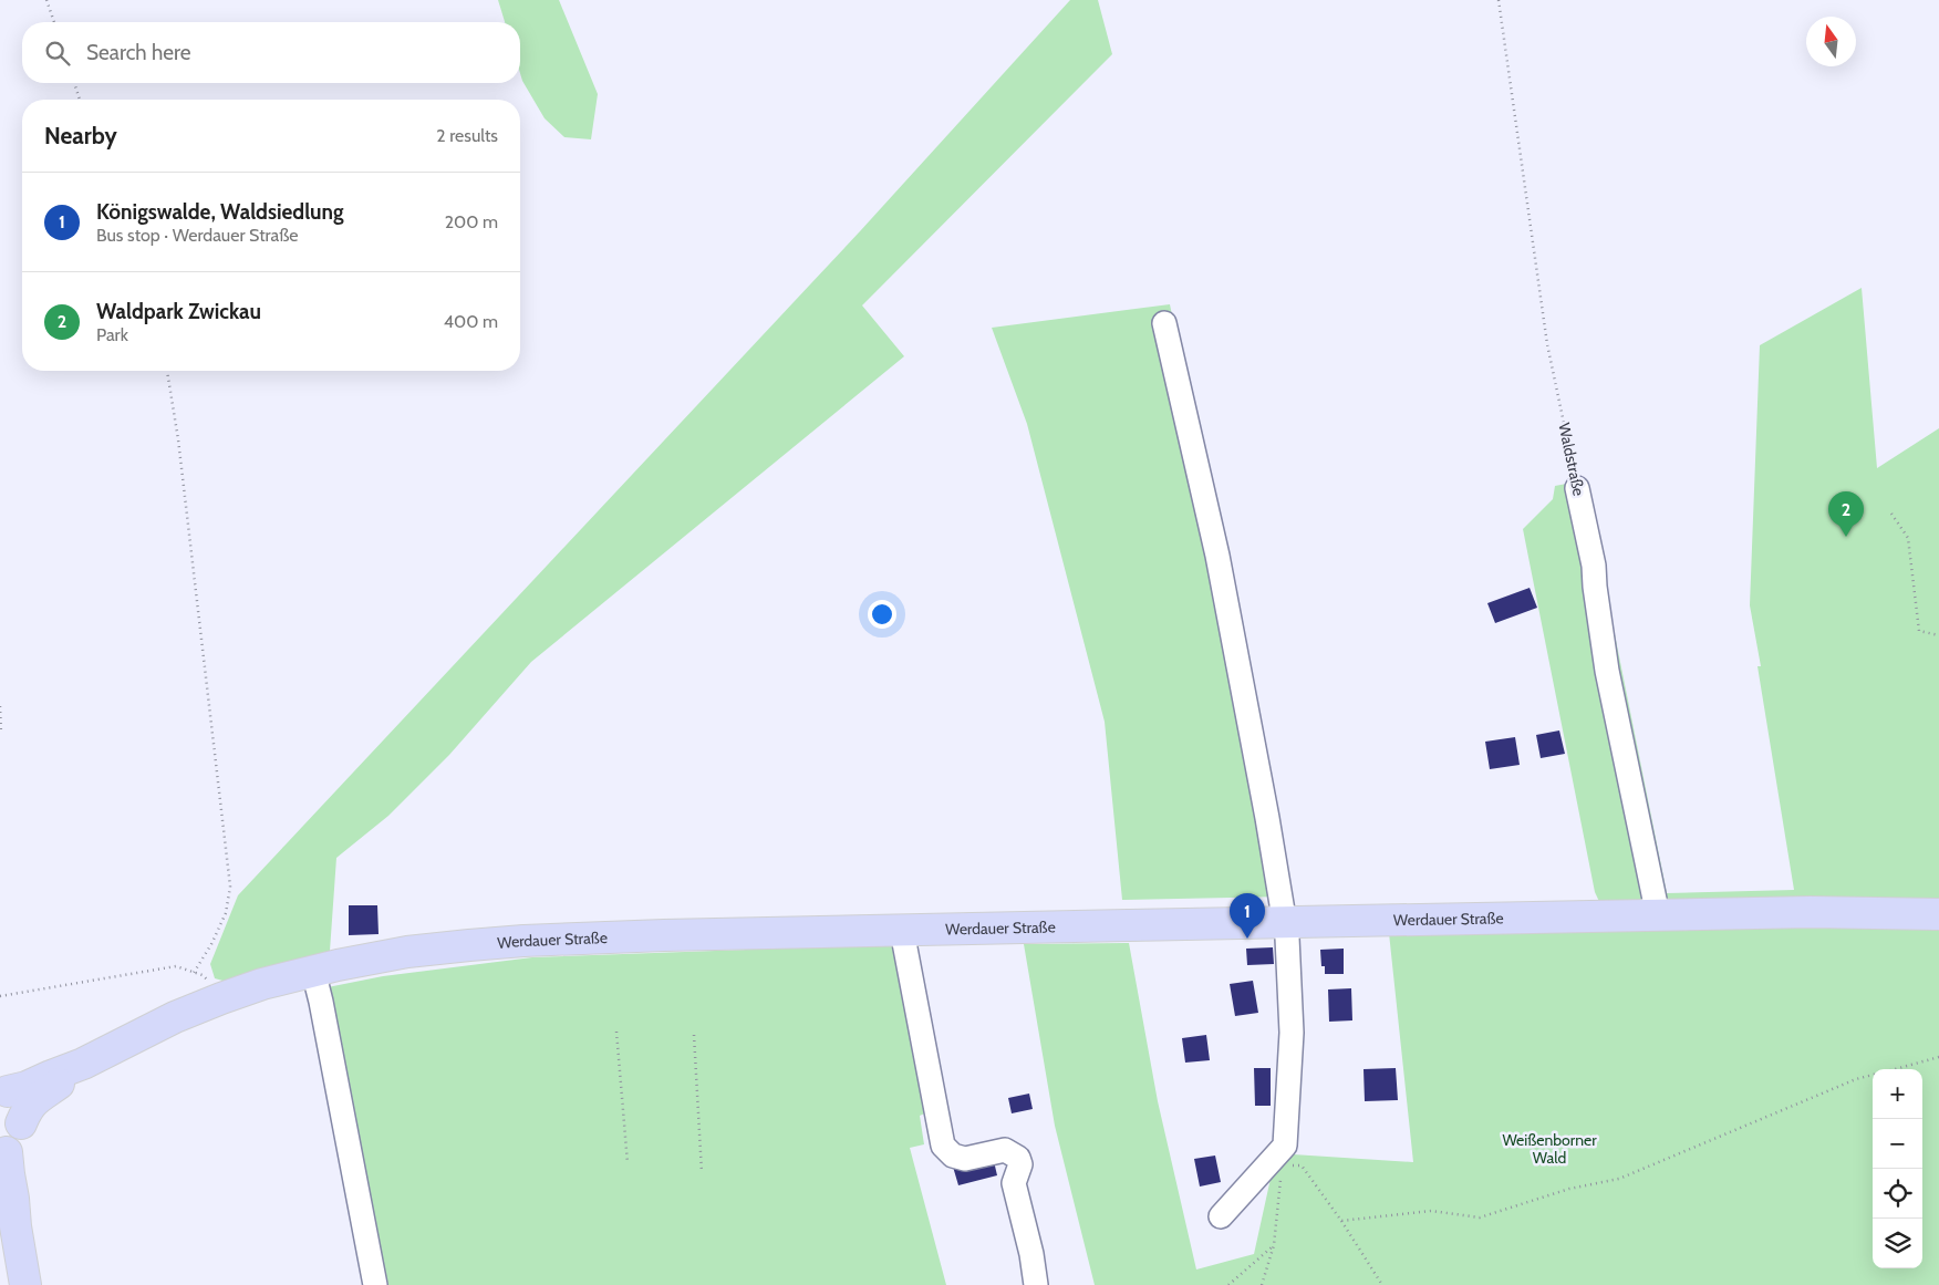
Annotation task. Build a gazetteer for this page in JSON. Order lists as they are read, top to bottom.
{
  "streets": {
    "main road": ["Werdauer Straße"],
    "lane": ["Waldstraße"]
  },
  "crossings": [
    ["Waldstraße", "Werdauer Straße"]
  ],
  "parks": ["Weißenborner Wald"],
  "north": "top",
  "page": {
    "search": "Search here",
    "heading": ["Nearby", "2 results"],
    "list": [
      {
        "mark": "1",
        "name": "Königswalde, Waldsiedlung",
        "note": "Bus stop · Werdauer Straße",
        "value": "200 m"
      },
      {
        "mark": "2",
        "name": "Waldpark Zwickau",
        "note": "Park",
        "value": "400 m"
      }
    ],
    "pins": ["2", "1"],
    "map_buttons": ["+", "−"]
  }
}
